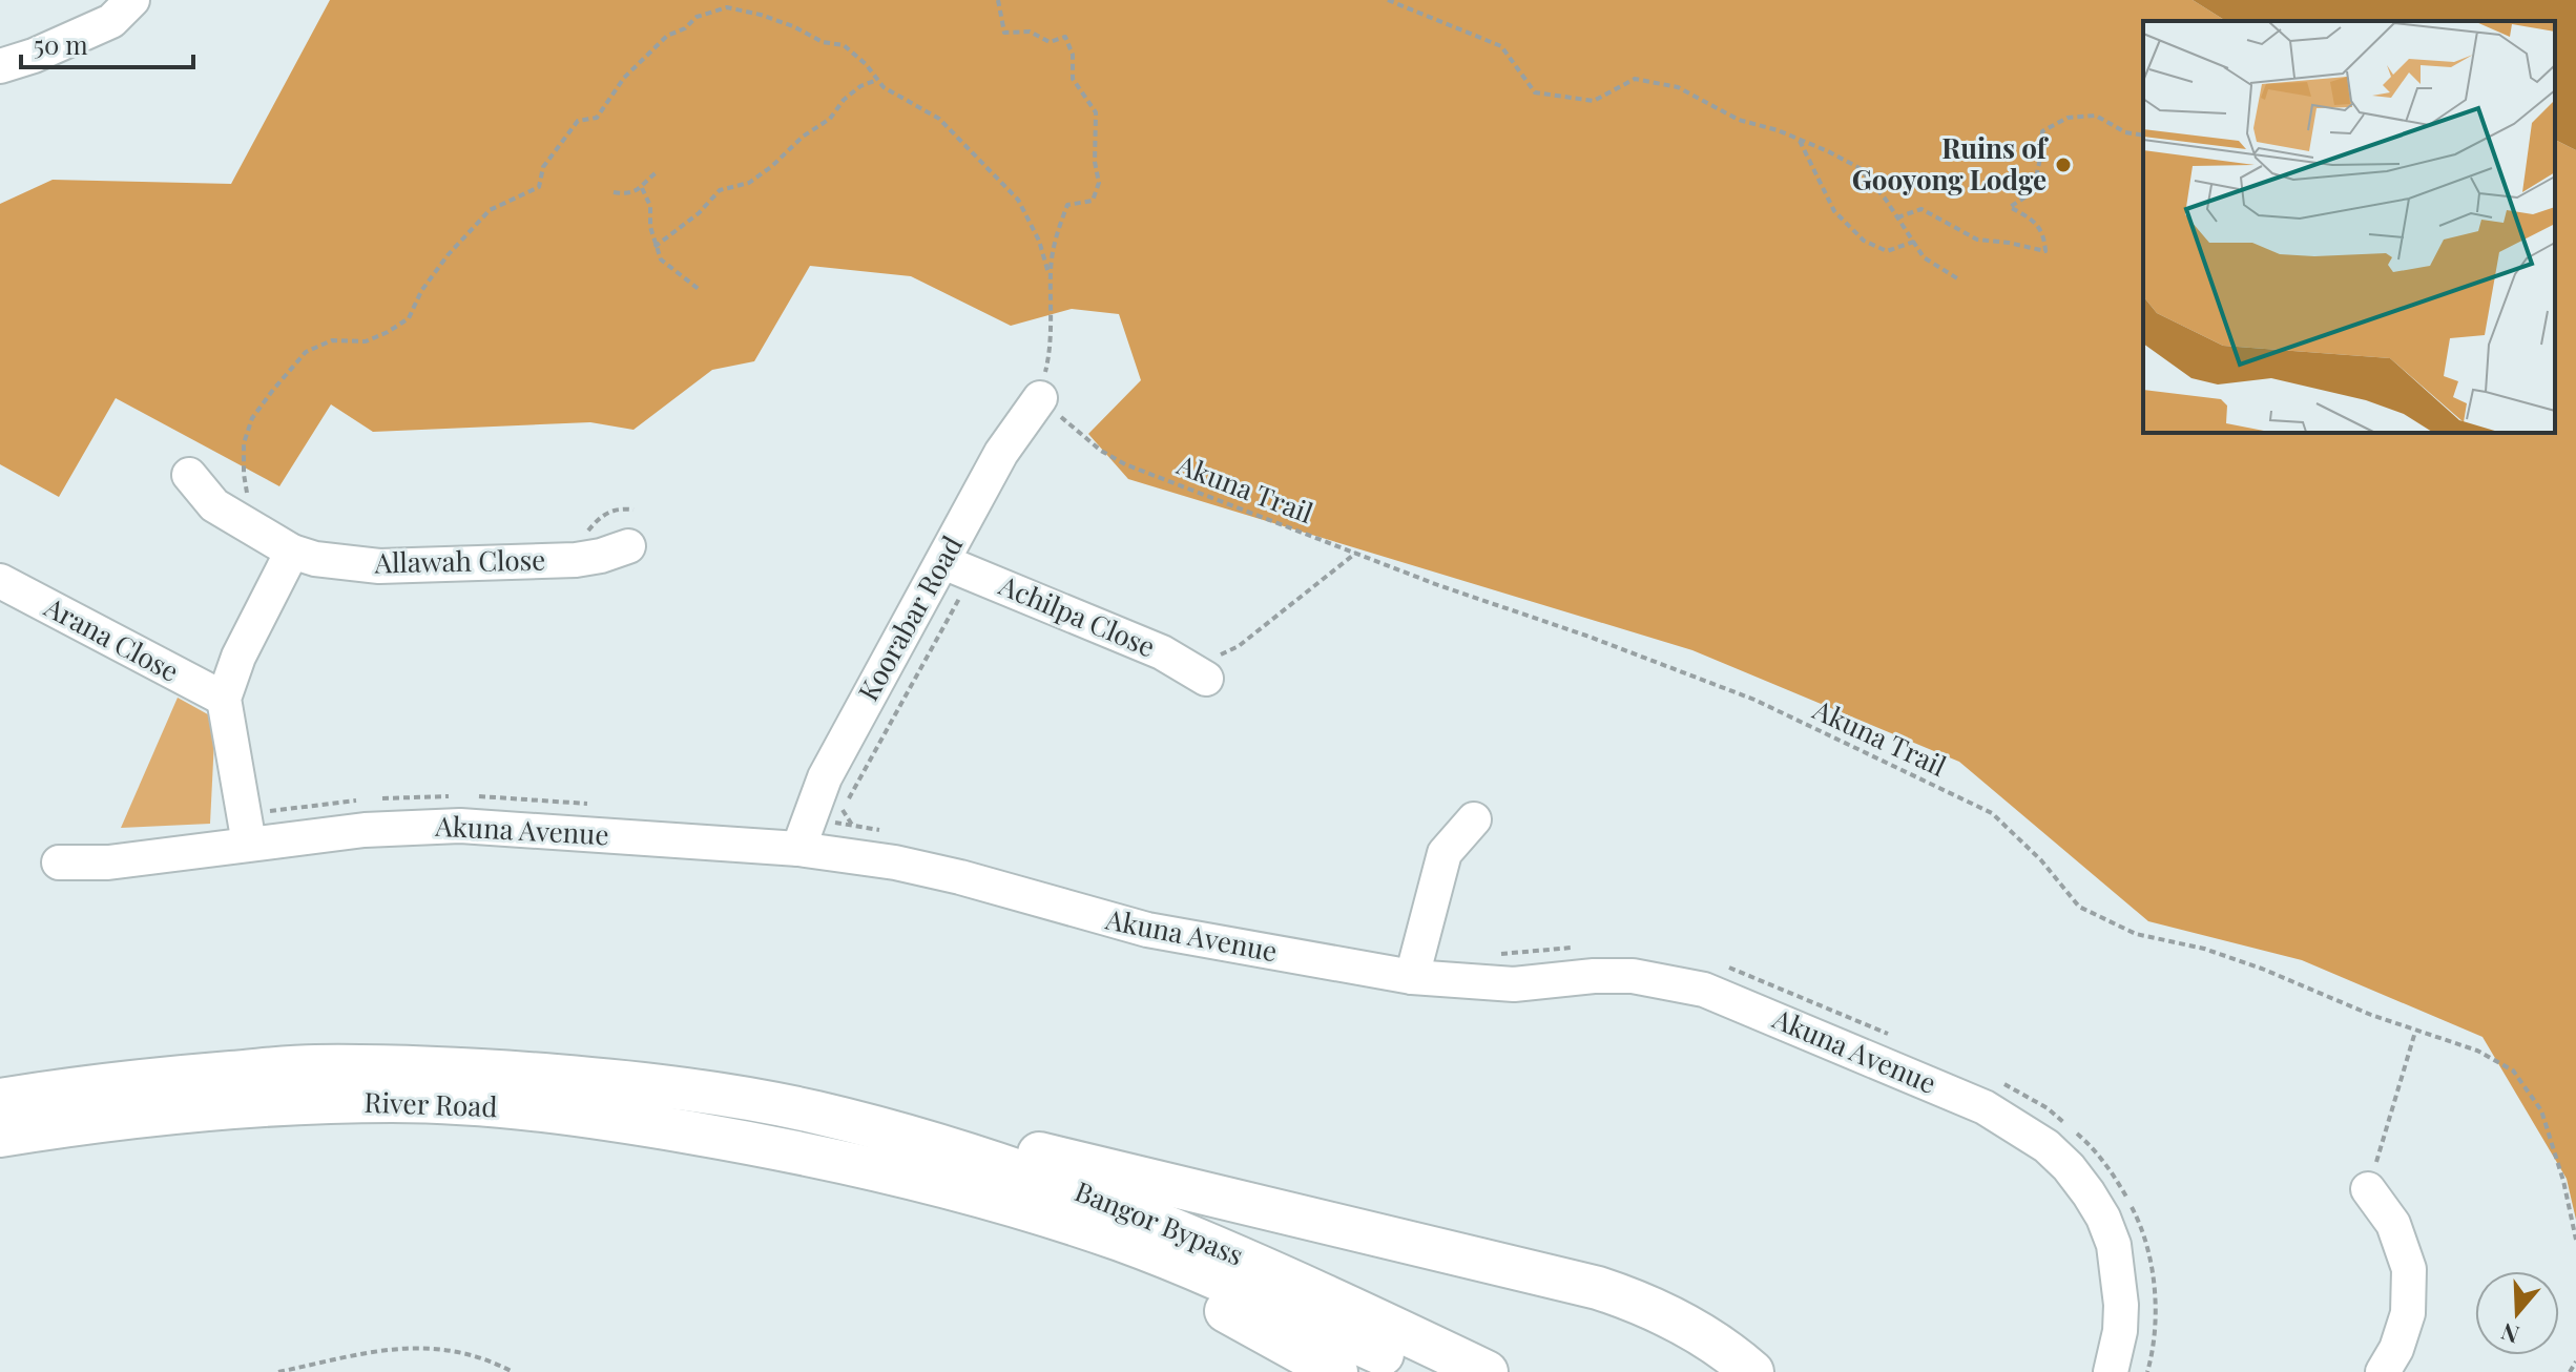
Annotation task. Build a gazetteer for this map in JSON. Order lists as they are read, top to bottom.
{
  "streets": {
    "main road": ["River Road", "Bangor Bypass"],
    "street": [
      "Allawah Close",
      "Achilpa Close",
      "Koorabar Road",
      "Arana Close",
      "Akuna Avenue"
    ],
    "path": ["Akuna Trail"]
  },
  "crossings": [
    ["Akuna Trail", "Koorabar Road"],
    ["Achilpa Close", "Koorabar Road"],
    ["Koorabar Road", "Akuna Avenue"],
    ["River Road", "Bangor Bypass"]
  ],
  "places": ["Ruins of Gooyong Lodge"],
  "scale_bar": "50 m",
  "north": "bottom"
}
